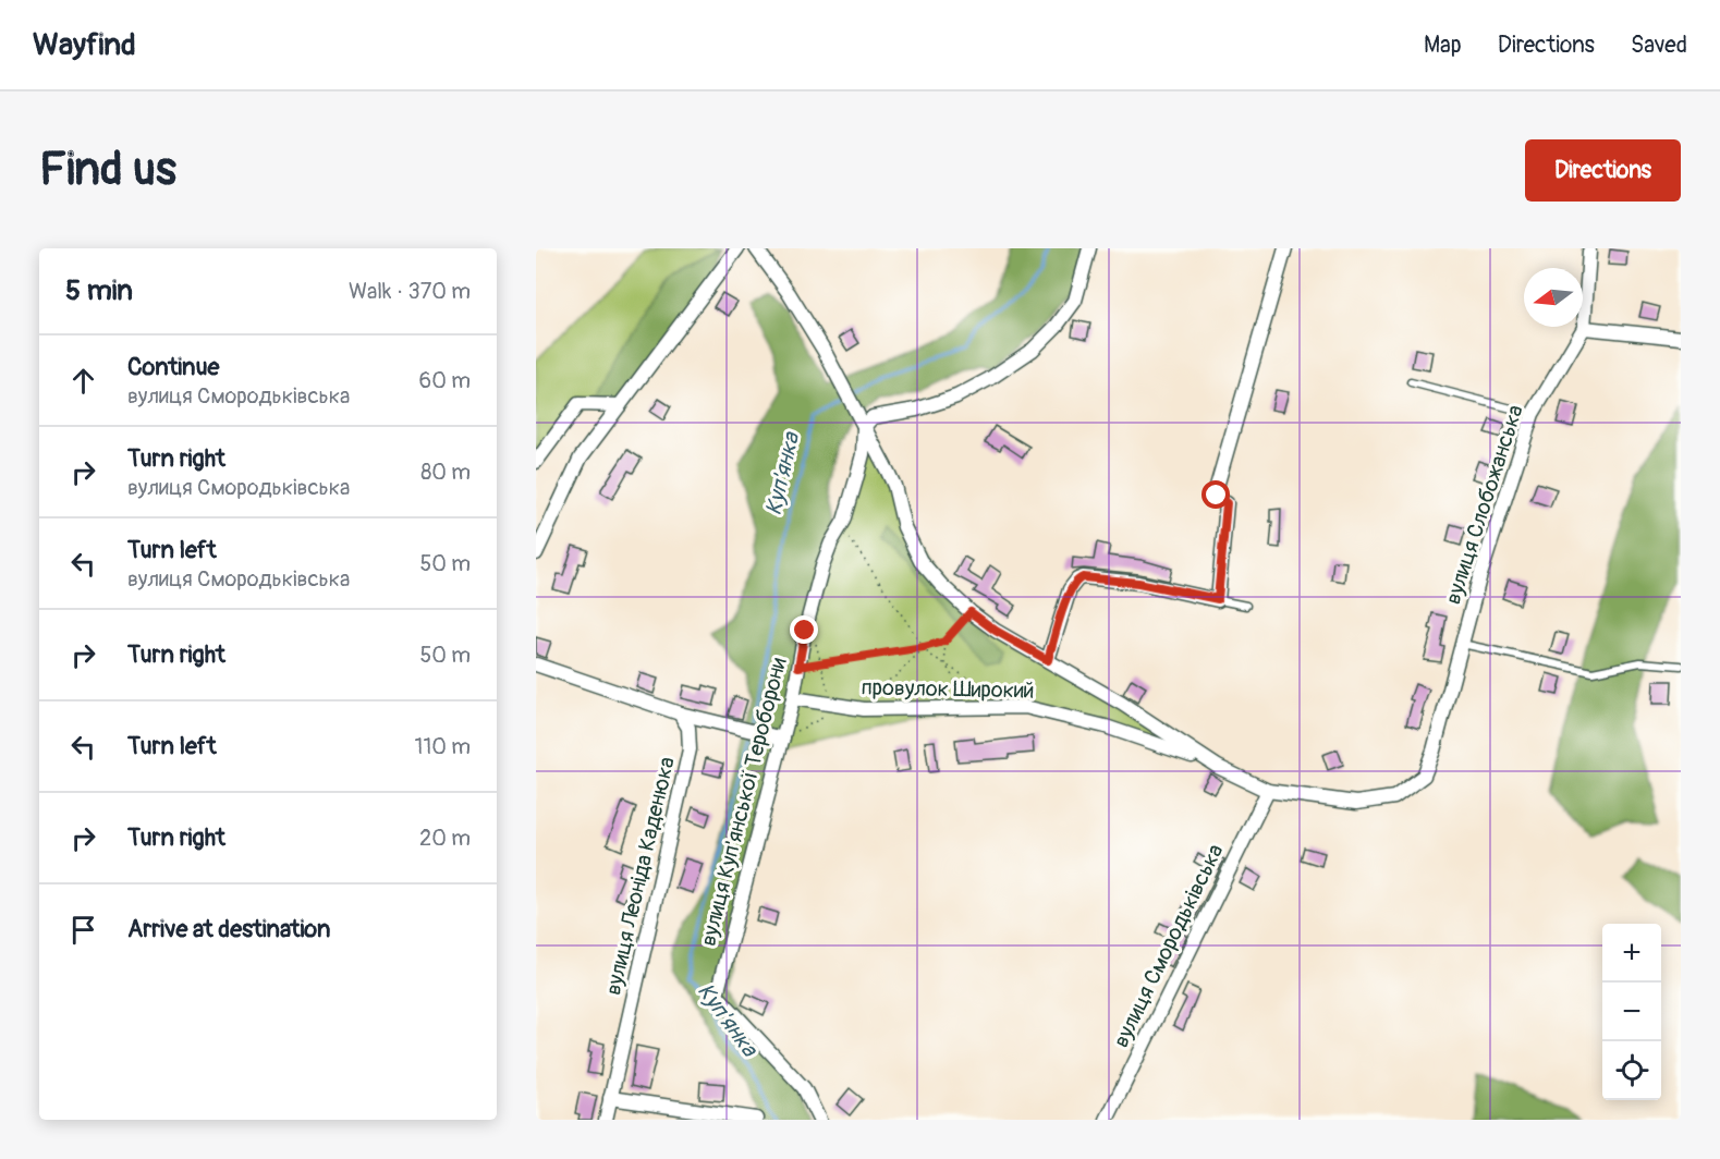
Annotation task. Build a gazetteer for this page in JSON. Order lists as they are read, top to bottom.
{
  "streets": {
    "street": [
      "вулиця Слобожанська",
      "провулок Широкий",
      "вулиця Куп'янської Тероборони",
      "вулиця Леоніда Каденюка",
      "вулиця Смородьківська"
    ]
  },
  "crossings": [
    ["вулиця Слобожанська", "вулиця Смородьківська"],
    ["провулок Широкий", "вулиця Куп'янської Тероборони"]
  ],
  "water": ["Куп'янка"],
  "north": "left",
  "page": {
    "header": "Wayfind",
    "nav": ["Map", "Directions", "Saved"],
    "buttons": "Directions",
    "title": "Find us",
    "heading": ["5 min", "Walk · 370 m"],
    "list": [
      ["Continue", "вулиця Смородьківська", "60 m"],
      ["Turn right", "вулиця Смородьківська", "80 m"],
      ["Turn left", "вулиця Смородьківська", "50 m"],
      ["Turn right", "50 m"],
      ["Turn left", "110 m"],
      ["Turn right", "20 m"],
      "Arrive at destination"
    ],
    "map_buttons": ["+", "−"]
  }
}
